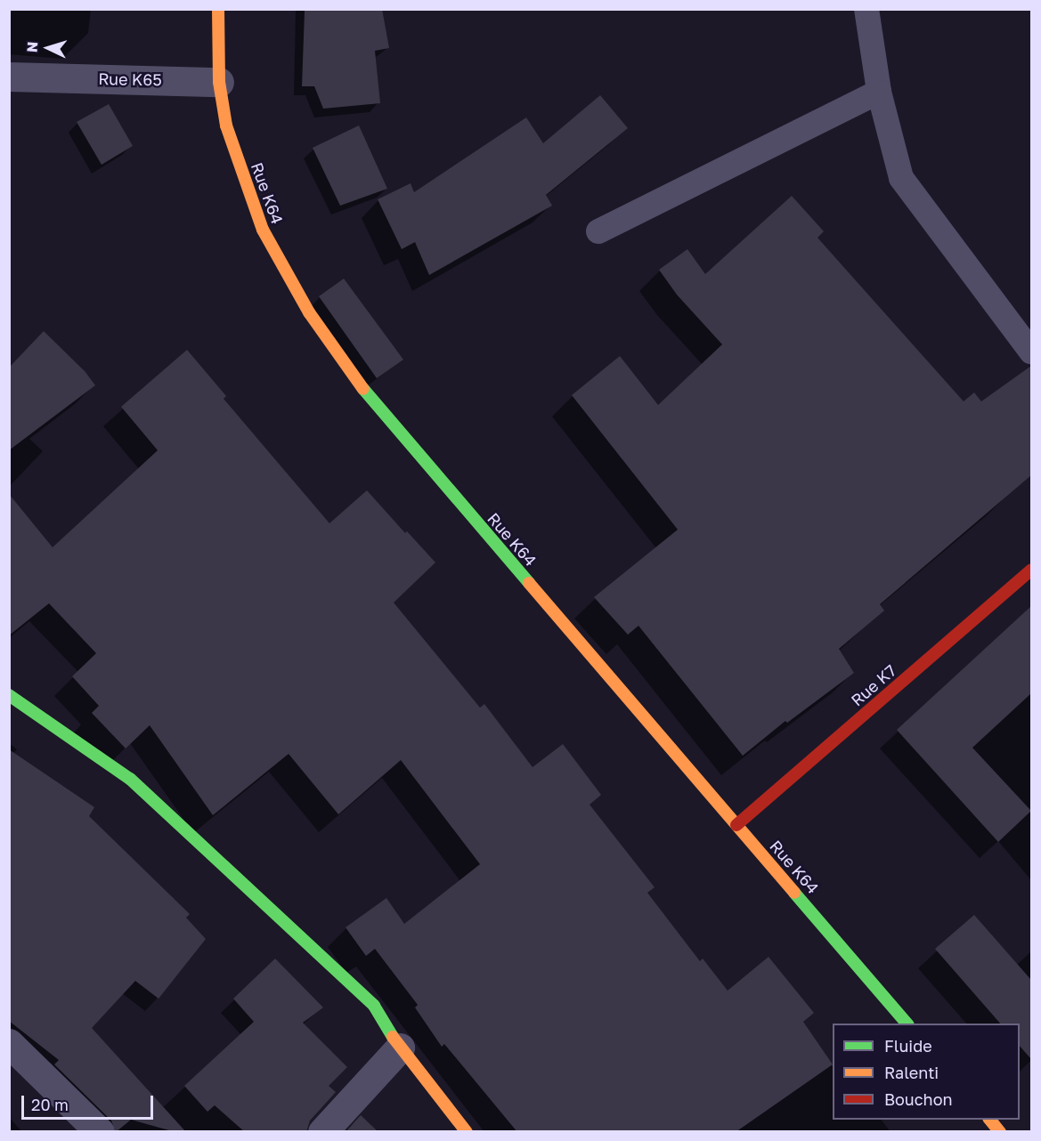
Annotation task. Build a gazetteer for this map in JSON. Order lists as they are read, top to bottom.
{
  "streets": {
    "street": ["Rue K65", "Rue K64", "Rue K7"]
  },
  "crossings": [
    ["Rue K65", "Rue K64"],
    ["Rue K64", "Rue K7"]
  ],
  "legend": ["Fluide", "Ralenti", "Bouchon"],
  "scale_bar": "20 m",
  "north": "left"
}
